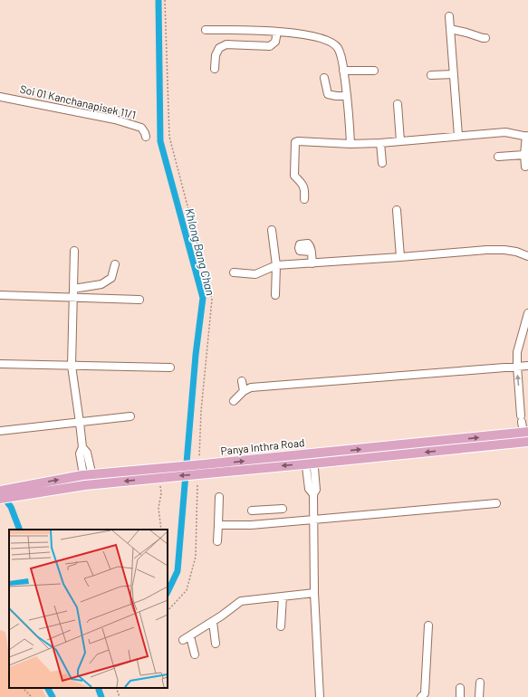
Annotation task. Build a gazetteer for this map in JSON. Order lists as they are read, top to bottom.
{
  "streets": {
    "main road": ["Panya Inthra Road"],
    "street": ["Soi 01 Kanchanapisek 11/1"]
  },
  "water": ["Khlong Bang Chan"]
}
